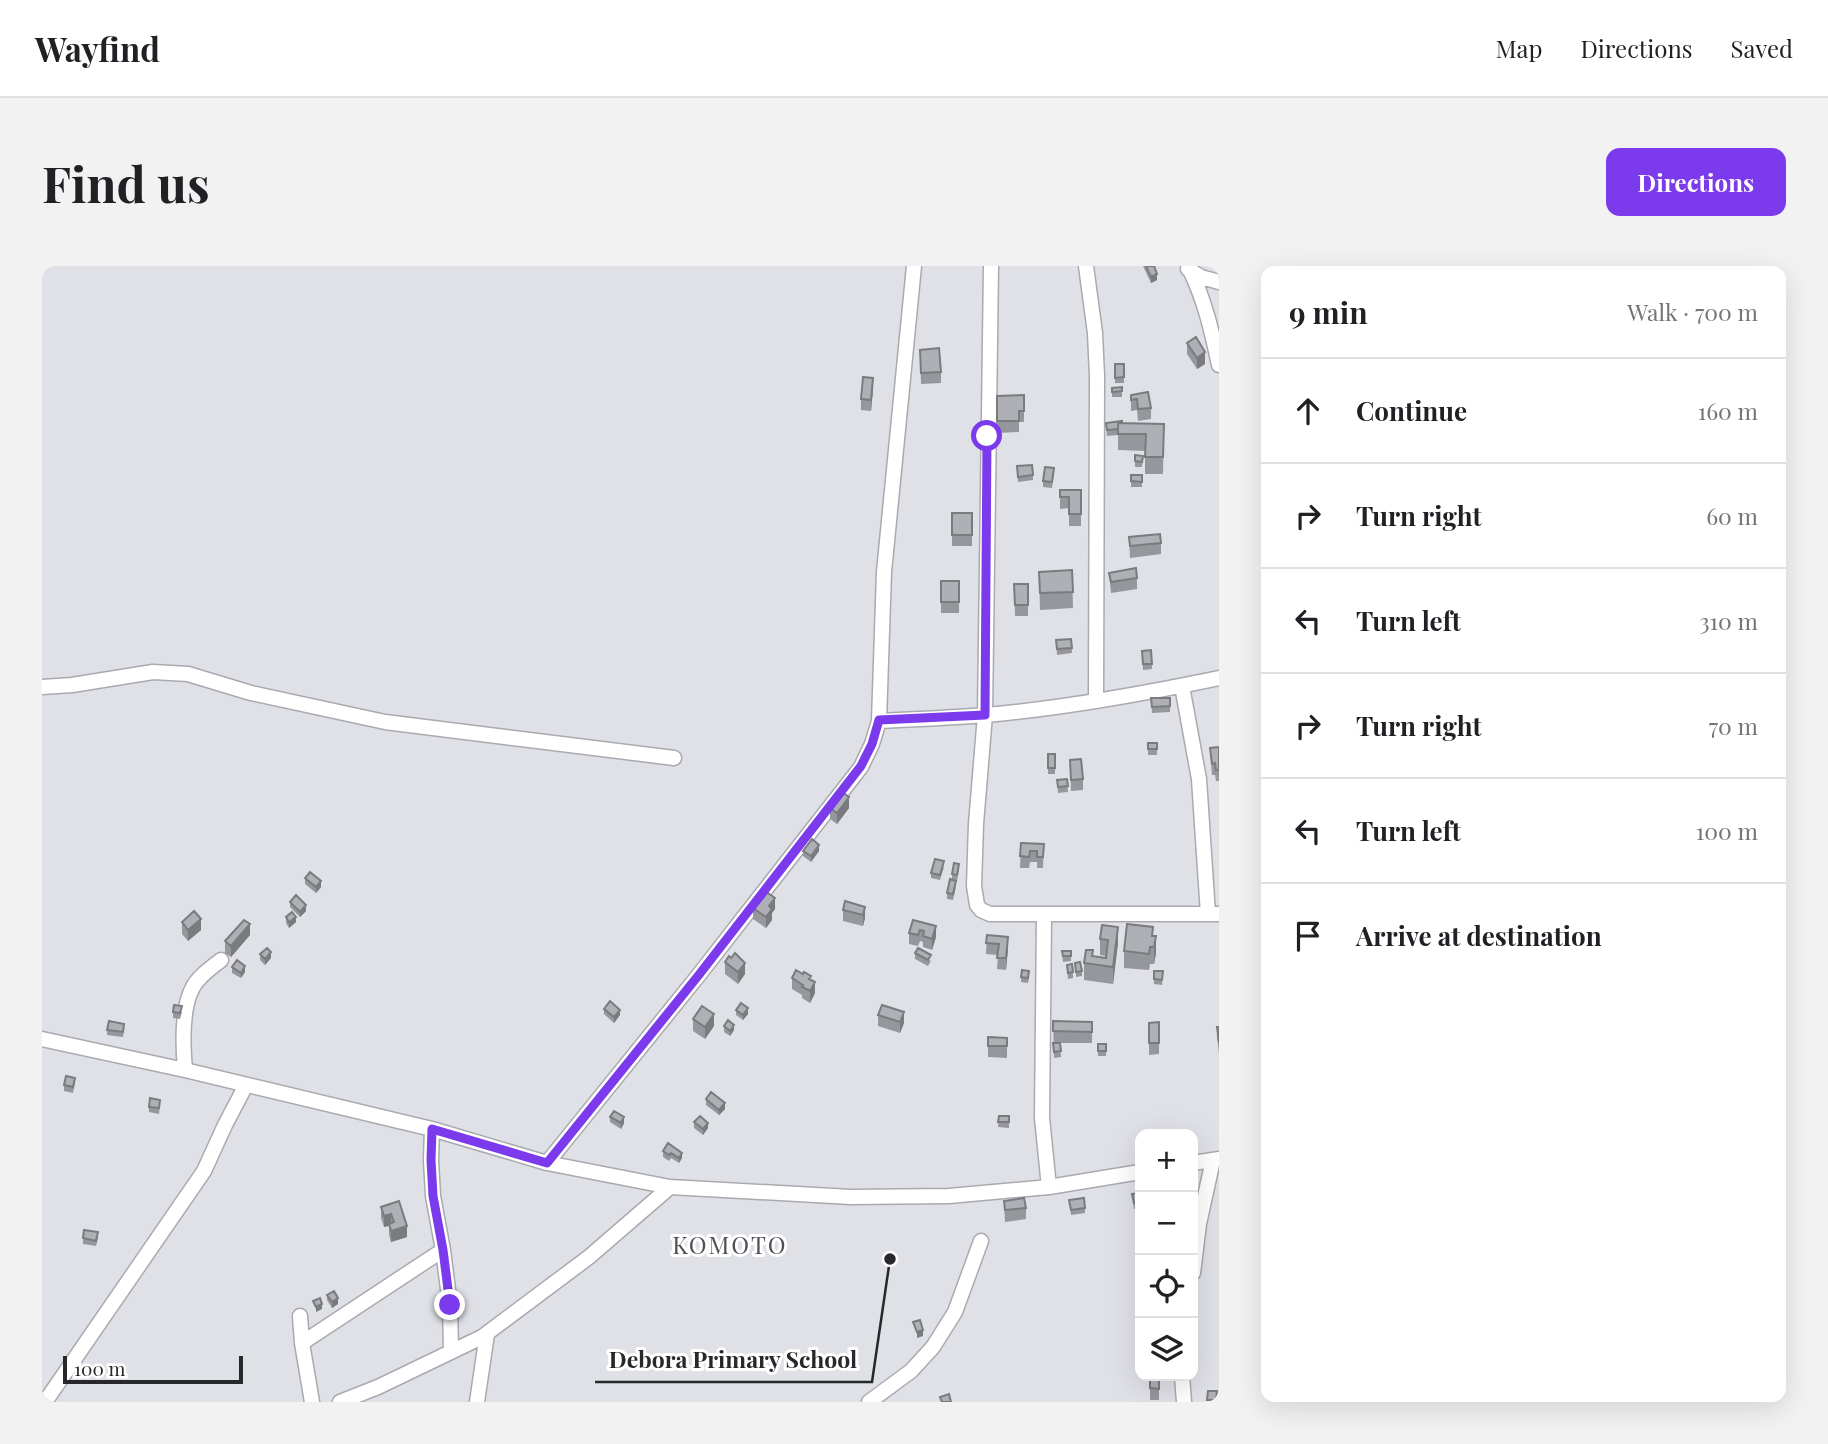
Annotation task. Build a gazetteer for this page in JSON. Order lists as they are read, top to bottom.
{
  "districts": ["KOMOTO"],
  "places": ["Debora Primary School"],
  "scale_bar": "100 m",
  "page": {
    "header": "Wayfind",
    "nav": ["Map", "Directions", "Saved"],
    "buttons": "Directions",
    "title": "Find us",
    "heading": ["9 min", "Walk · 700 m"],
    "list": [
      ["Continue", "160 m"],
      ["Turn right", "60 m"],
      ["Turn left", "310 m"],
      ["Turn right", "70 m"],
      ["Turn left", "100 m"],
      "Arrive at destination"
    ],
    "map_buttons": ["+", "−"],
    "scale": "100 m"
  }
}
